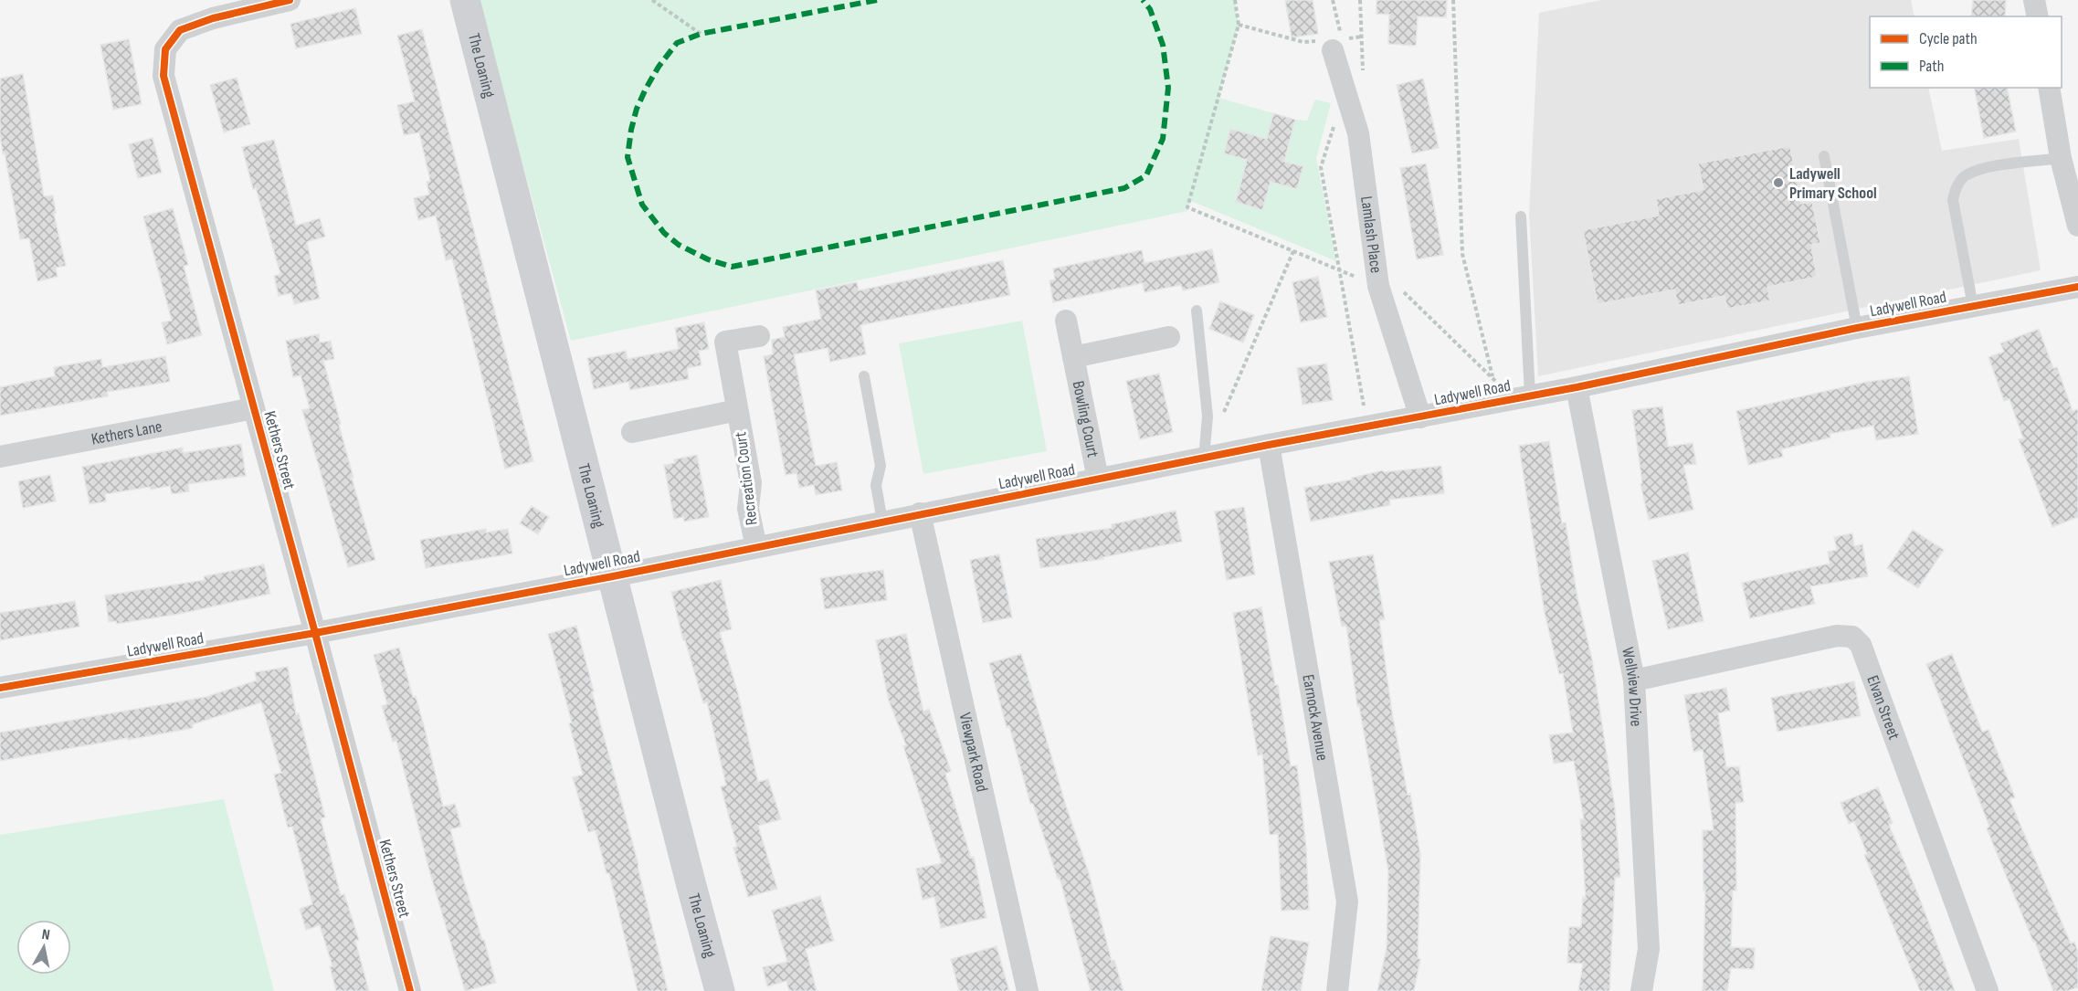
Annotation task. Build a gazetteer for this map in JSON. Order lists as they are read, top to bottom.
{
  "streets": {
    "street": [
      "The Loaning",
      "Lamlash Place",
      "Ladywell Road",
      "Bowling Court",
      "Kethers Lane",
      "Kethers Street",
      "Recreation Court",
      "Wellview Drive",
      "Elvan Street",
      "Earnock Avenue",
      "Viewpark Road"
    ]
  },
  "crossings": [
    ["The Loaning", "Ladywell Road"],
    ["Lamlash Place", "Ladywell Road"],
    ["Ladywell Road", "Bowling Court"],
    ["Ladywell Road", "Kethers Street"],
    ["Ladywell Road", "Recreation Court"],
    ["Ladywell Road", "Wellview Drive"],
    ["Ladywell Road", "Earnock Avenue"],
    ["Ladywell Road", "Viewpark Road"],
    ["Kethers Lane", "Kethers Street"],
    ["Wellview Drive", "Elvan Street"]
  ],
  "places": ["Ladywell Primary School"],
  "legend": ["Cycle path", "Path"],
  "north": "top"
}
